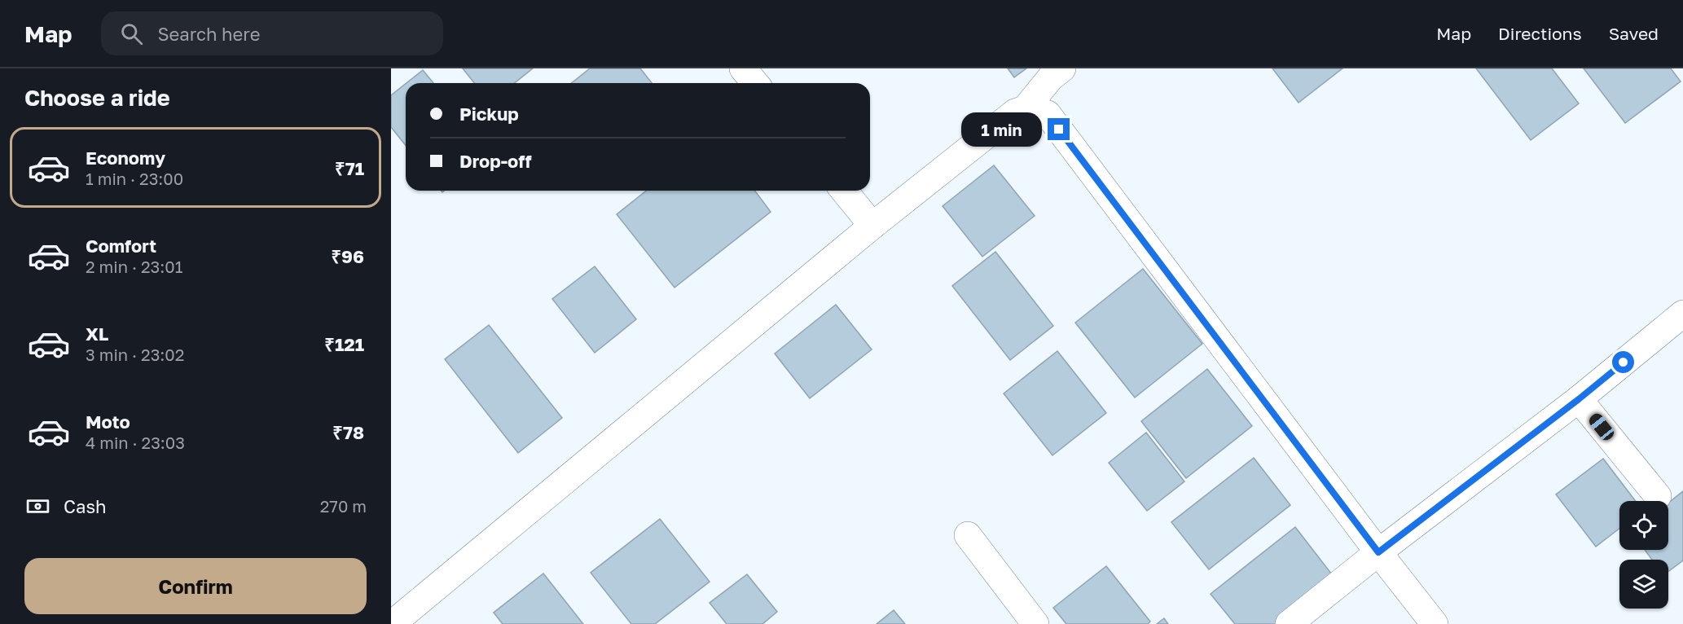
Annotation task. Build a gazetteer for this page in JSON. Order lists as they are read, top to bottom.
{
  "page": {
    "header": "Map",
    "search": "Search here",
    "nav": ["Map", "Directions", "Saved"],
    "heading": "Choose a ride",
    "banner": ["Pickup", "Drop-off"],
    "bubble": "1 min",
    "list": [
      {
        "name": "Economy",
        "note": "1 min · 23:00",
        "value": "₹71"
      },
      {
        "name": "Comfort",
        "note": "2 min · 23:01",
        "value": "₹96"
      },
      {
        "name": "XL",
        "note": "3 min · 23:02",
        "value": "₹121"
      },
      {
        "name": "Moto",
        "note": "4 min · 23:03",
        "value": "₹78"
      }
    ],
    "pay": ["Cash", "270 m"],
    "buttons": "Confirm"
  }
}
